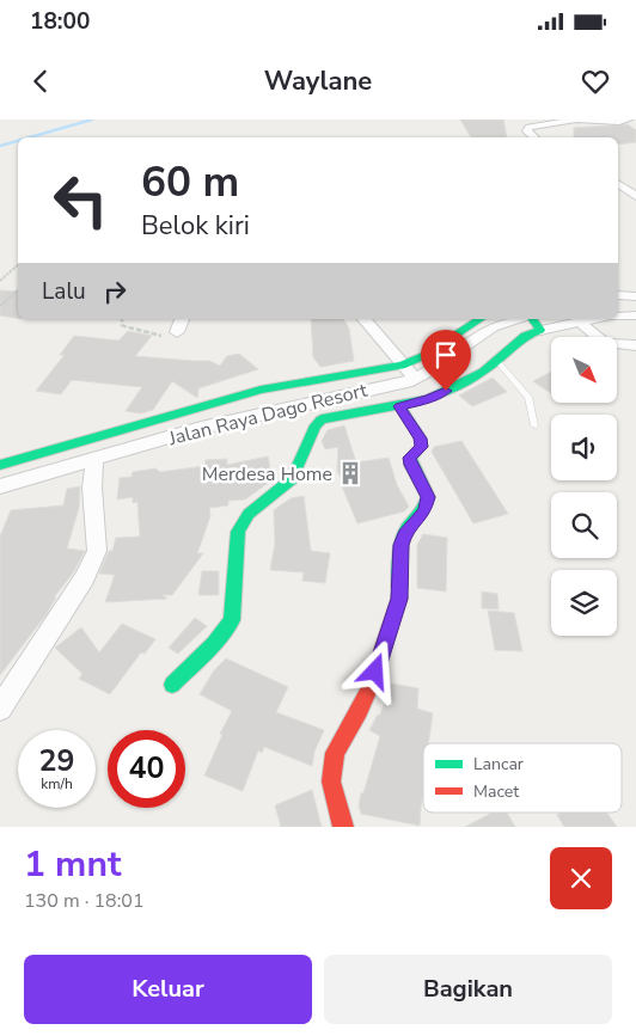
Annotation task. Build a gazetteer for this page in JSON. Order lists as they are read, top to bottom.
{
  "streets": {
    "street": ["Jalan Raya Dago Resort"]
  },
  "places": {
    "building": ["Merdesa Home"]
  },
  "legend": ["Lancar", "Macet"],
  "north": "bottom right",
  "page": {
    "status": "18:00",
    "header": "Waylane",
    "turn": ["60 m", "Belok kiri"],
    "then": "Lalu",
    "speed": "29 km/h",
    "limit": "40",
    "heading": ["1 mnt", "130 m · 18:01"],
    "buttons": ["Keluar", "Bagikan"]
  }
}
